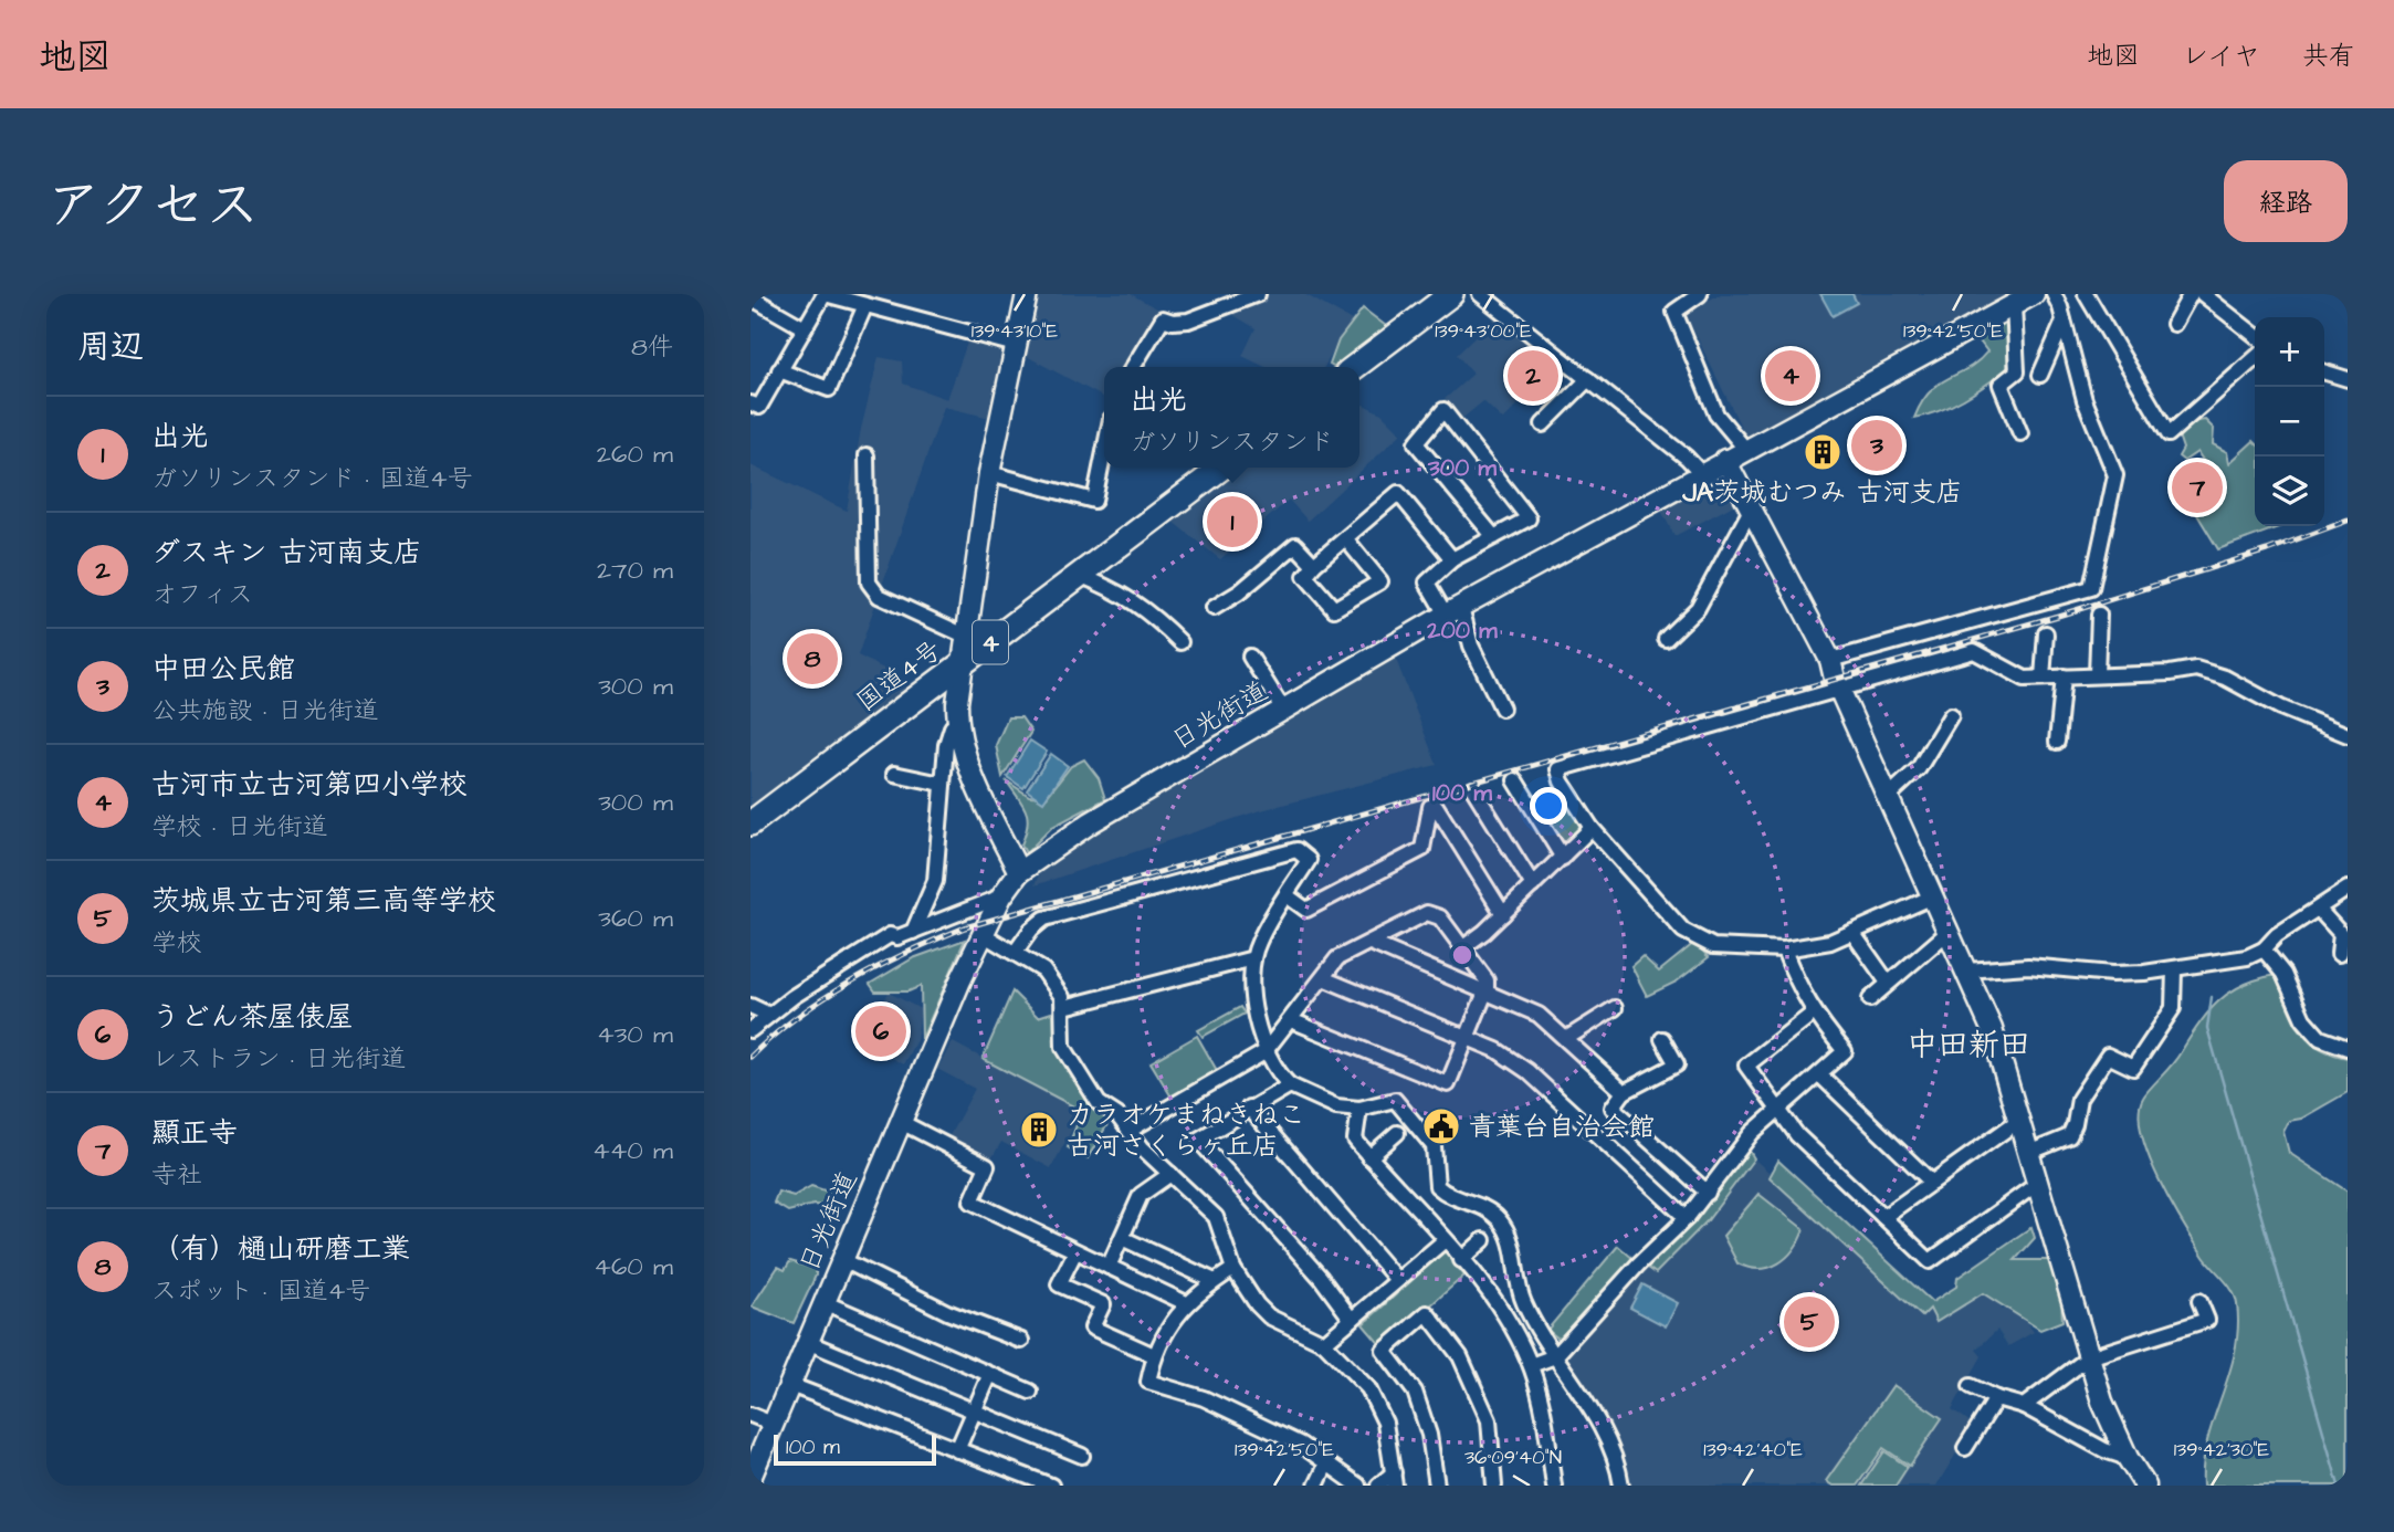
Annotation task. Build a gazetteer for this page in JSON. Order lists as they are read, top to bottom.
{
  "streets": {
    "highway": ["4", "国道4号"],
    "main road": ["日光街道"]
  },
  "districts": ["中田新田"],
  "places": {
    "building": ["JA茨城むつみ 古河支店", "カラオケまねきねこ 古河さくらヶ丘店"],
    "public building": ["青葉台自治会館"]
  },
  "scale_bar": "100 m",
  "page": {
    "header": "地図",
    "nav": ["地図", "レイヤ", "共有"],
    "title": "アクセス",
    "buttons": "経路",
    "heading": ["周辺", "8件"],
    "map_buttons": ["+", "−"],
    "pins": [
      "2",
      "4",
      "3",
      "7",
      "1",
      "8",
      "6",
      "5"
    ],
    "popup": ["出光", "ガソリンスタンド"],
    "list": [
      {
        "mark": "1",
        "name": "出光",
        "note": "ガソリンスタンド · 国道4号",
        "value": "260 m"
      },
      {
        "mark": "2",
        "name": "ダスキン 古河南支店",
        "note": "オフィス",
        "value": "270 m"
      },
      {
        "mark": "3",
        "name": "中田公民館",
        "note": "公共施設 · 日光街道",
        "value": "300 m"
      },
      {
        "mark": "4",
        "name": "古河市立古河第四小学校",
        "note": "学校 · 日光街道",
        "value": "300 m"
      },
      {
        "mark": "5",
        "name": "茨城県立古河第三高等学校",
        "note": "学校",
        "value": "360 m"
      },
      {
        "mark": "6",
        "name": "うどん茶屋俵屋",
        "note": "レストラン · 日光街道",
        "value": "430 m"
      },
      {
        "mark": "7",
        "name": "顯正寺",
        "note": "寺社",
        "value": "440 m"
      },
      {
        "mark": "8",
        "name": "（有）樋山研磨工業",
        "note": "スポット · 国道4号",
        "value": "460 m"
      }
    ],
    "scale": "100 m"
  },
  "coordinates": [
    "139°43'10\"E",
    "139°43'00\"E",
    "139°42'50\"E",
    "139°42'40\"E",
    "139°42'30\"E",
    "36°09'40\"N"
  ],
  "rings": ["300 m", "200 m", "100 m"]
}
